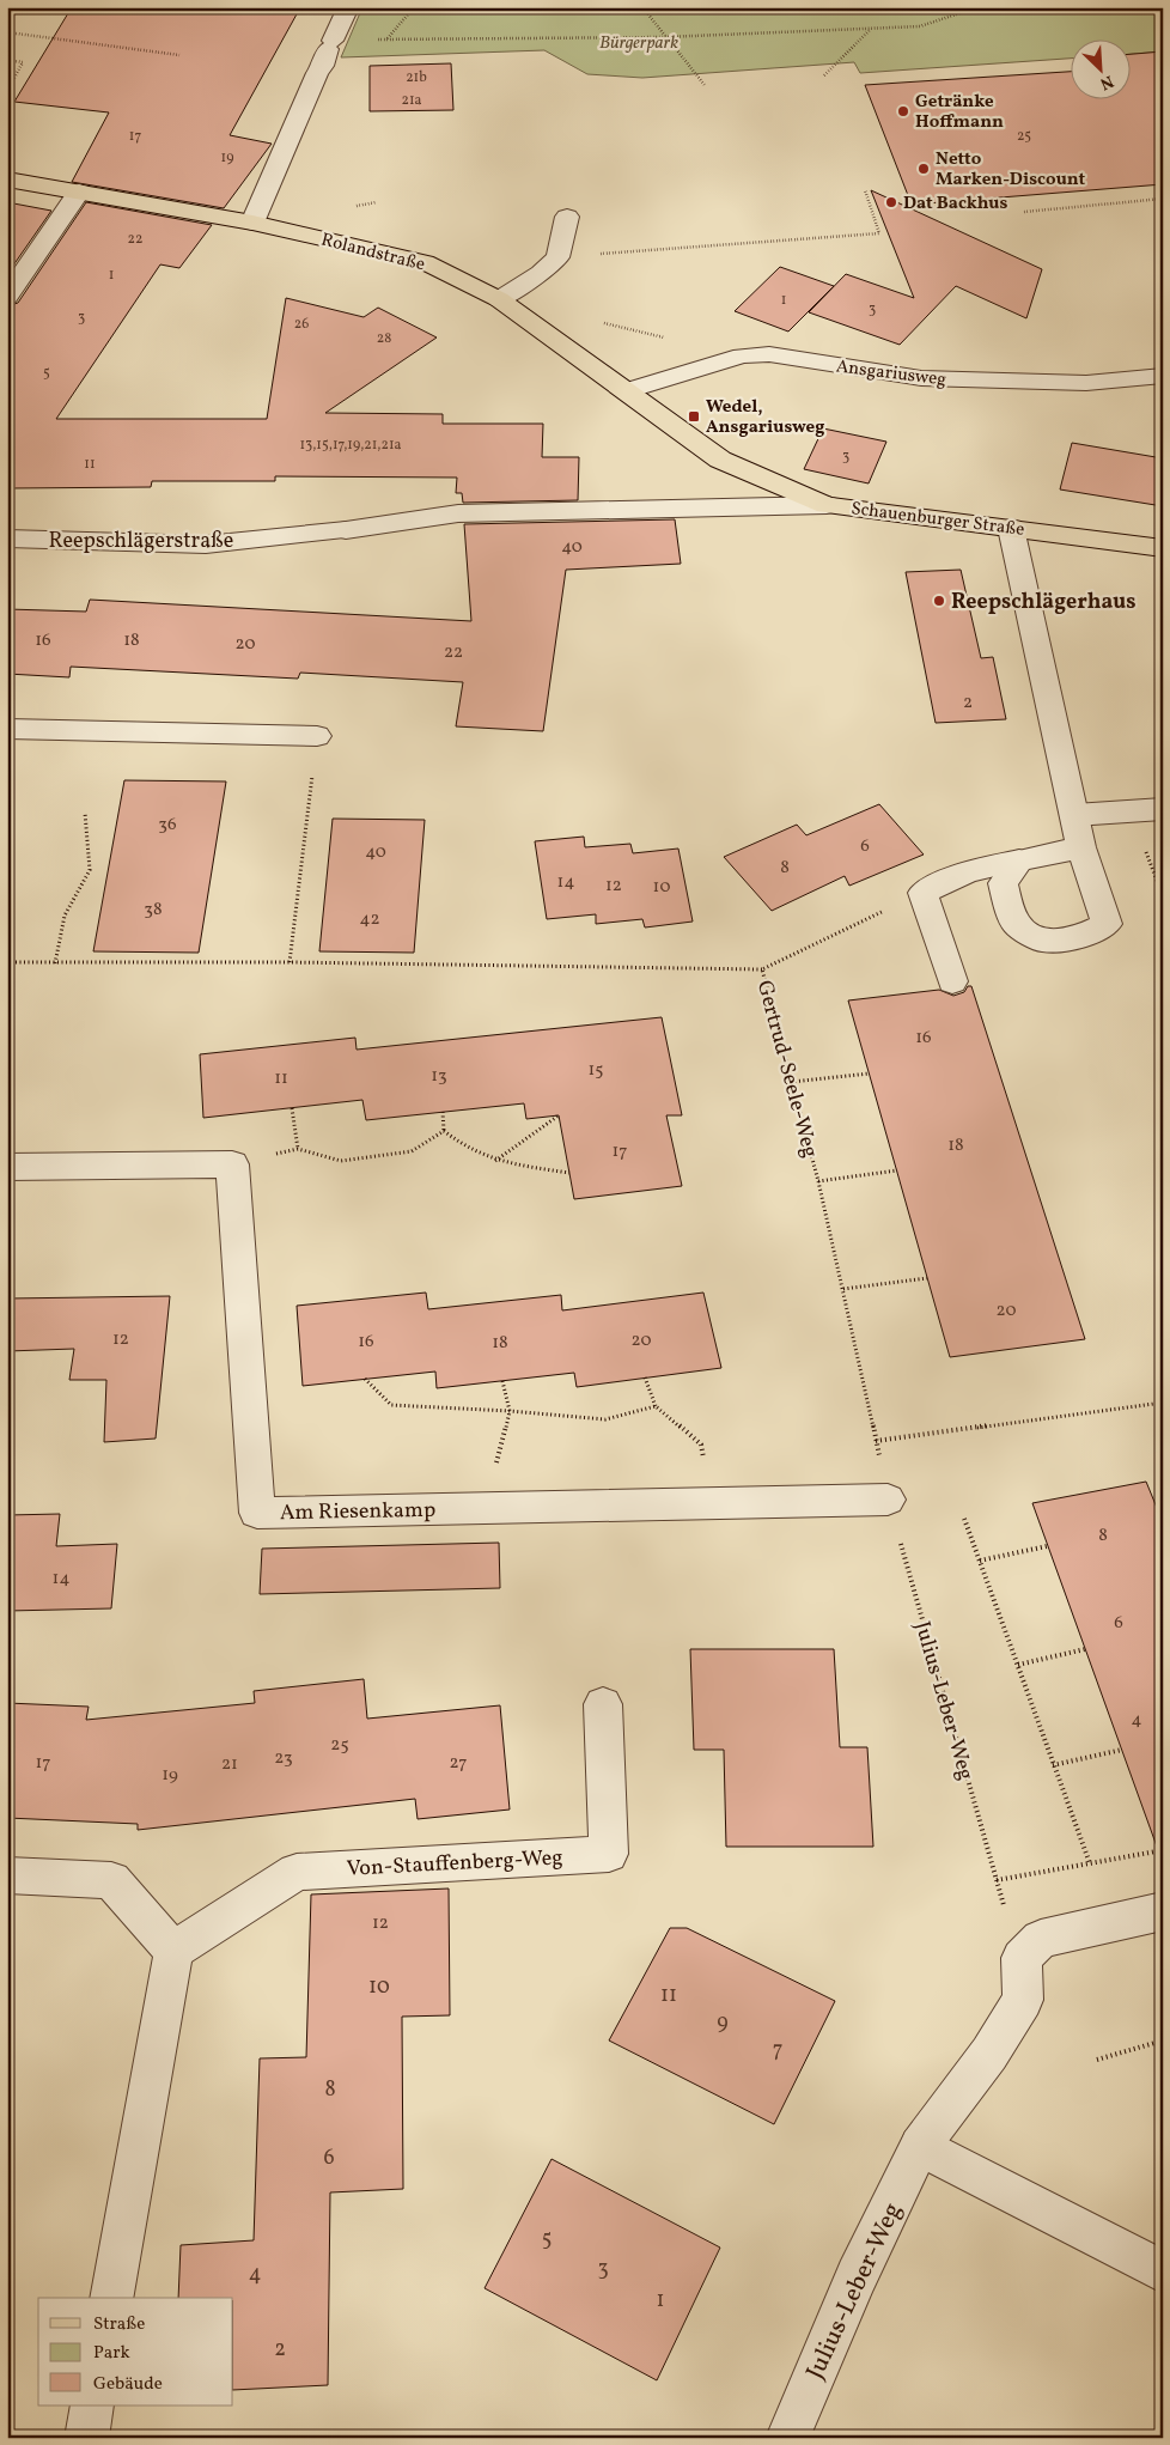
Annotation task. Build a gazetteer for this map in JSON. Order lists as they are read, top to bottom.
{
  "streets": {
    "main road": ["Rolandstraße", "Schauenburger Straße"],
    "street": [
      "Ansgariusweg",
      "Reepschlägerstraße",
      "Am Riesenkamp",
      "Julius-Leber-Weg",
      "Von-Stauffenberg-Weg"
    ],
    "path": ["Gertrud-Seele-Weg"]
  },
  "crossings": [
    ["Rolandstraße", "Ansgariusweg"],
    ["Rolandstraße", "Schauenburger Straße"],
    ["Schauenburger Straße", "Reepschlägerstraße"],
    ["Gertrud-Seele-Weg", "Julius-Leber-Weg"],
    ["Am Riesenkamp", "Julius-Leber-Weg"]
  ],
  "parks": ["Bürgerpark"],
  "places": {
    "other": [
      "Getränke Hoffmann",
      "Netto Marken-Discount",
      "Dat Backhus",
      "Reepschlägerhaus"
    ],
    "transit": ["Wedel, Ansgariusweg"]
  },
  "house_numbers": [
    "21b",
    "21a",
    "17",
    "25",
    "19",
    "22",
    "1",
    "1",
    "3",
    "3",
    "26",
    "28",
    "5",
    "13,15,17,19,21,21a",
    "3",
    "11",
    "40",
    "16",
    "18",
    "20",
    "22",
    "2",
    "36",
    "6",
    "40",
    "8",
    "14",
    "12",
    "10",
    "38",
    "42",
    "16",
    "15",
    "13",
    "11",
    "18",
    "17",
    "20",
    "12",
    "20",
    "16",
    "18",
    "8",
    "14",
    "6",
    "4",
    "25",
    "23",
    "17",
    "27",
    "21",
    "19",
    "12",
    "10",
    "11",
    "9",
    "7",
    "8",
    "6",
    "5",
    "3",
    "4",
    "1",
    "2"
  ],
  "legend": ["Straße", "Park", "Gebäude"],
  "north": "bottom right"
}
